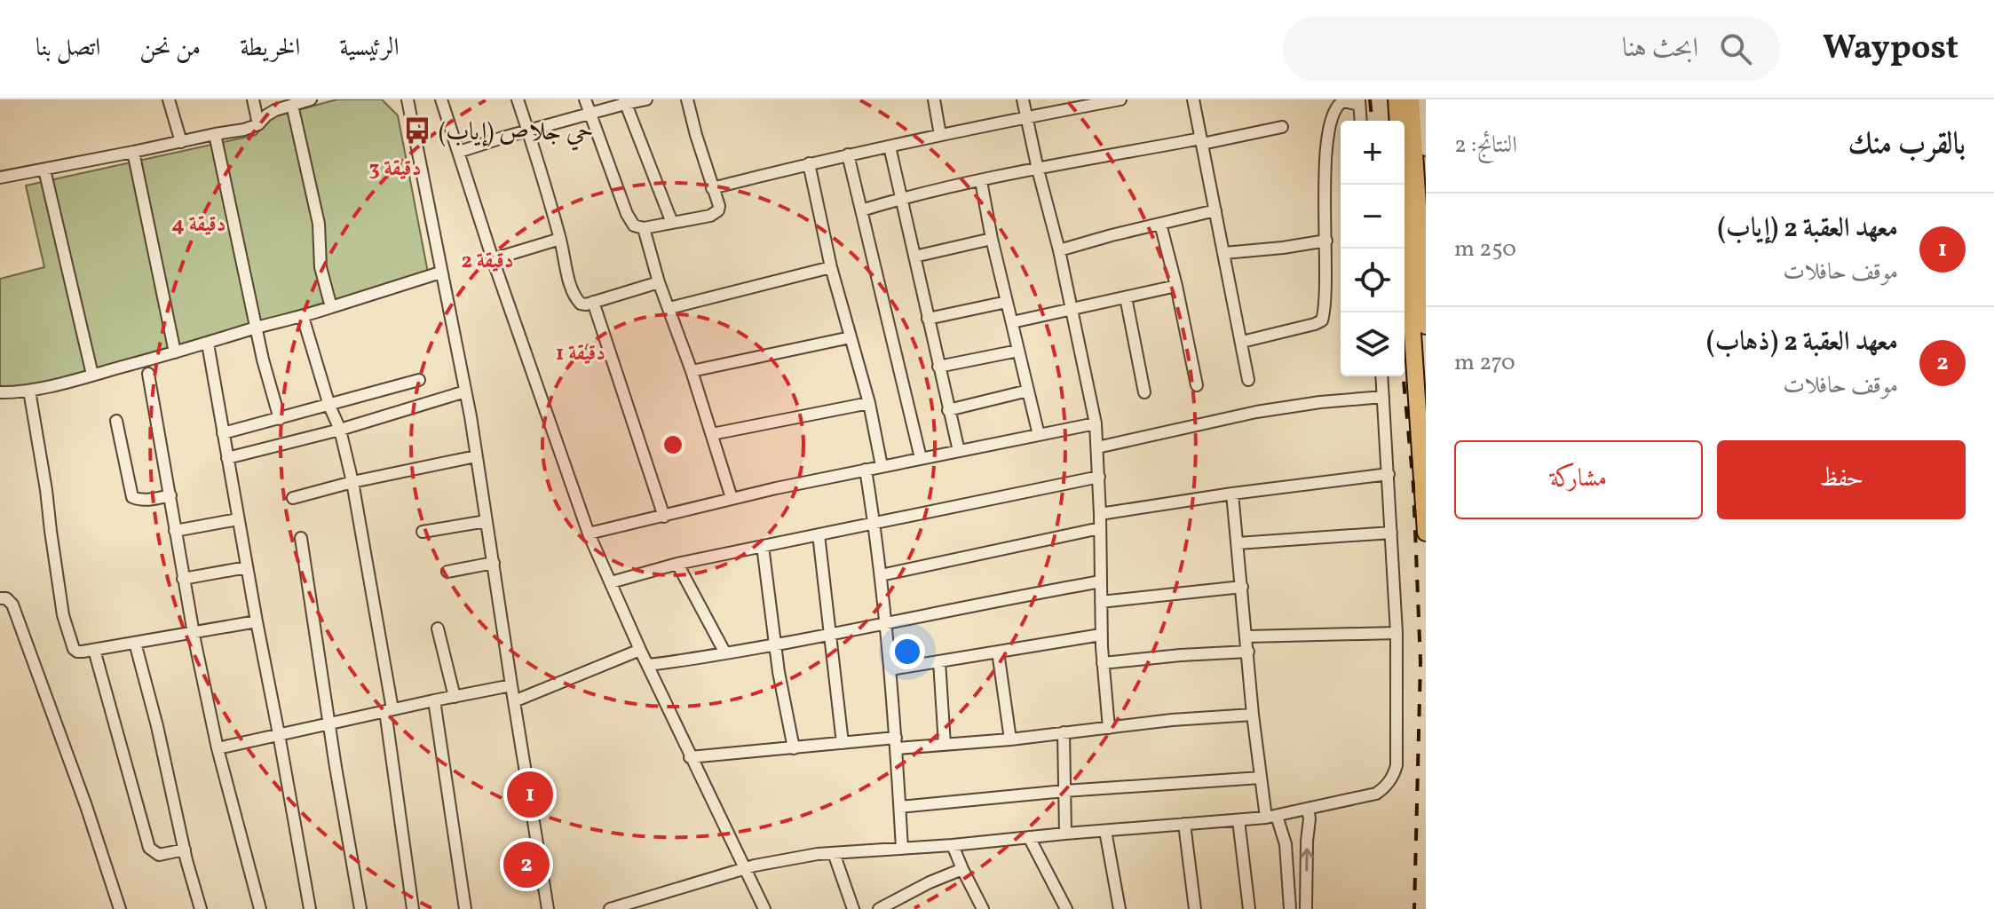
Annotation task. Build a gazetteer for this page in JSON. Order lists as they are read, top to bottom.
{
  "places": {
    "bus stop": ["حي جلاص (إياب)"]
  },
  "page": {
    "header": "Waypost",
    "search": "ابحث هنا",
    "nav": [
      "الرئيسية",
      "الخريطة",
      "من نحن",
      "اتصل بنا"
    ],
    "heading": ["بالقرب منك", "النتائج: 2"],
    "map_buttons": ["+", "−"],
    "list": [
      {
        "mark": "1",
        "name": "معهد العقبة 2 (إياب)",
        "note": "موقف حافلات",
        "value": "250 m"
      },
      {
        "mark": "2",
        "name": "معهد العقبة 2 (ذهاب)",
        "note": "موقف حافلات",
        "value": "270 m"
      }
    ],
    "buttons": ["حفظ", "مشاركة"],
    "pins": ["1", "2"]
  },
  "rings": [
    "3 دقيقة",
    "4 دقيقة",
    "2 دقيقة",
    "1 دقيقة"
  ]
}
